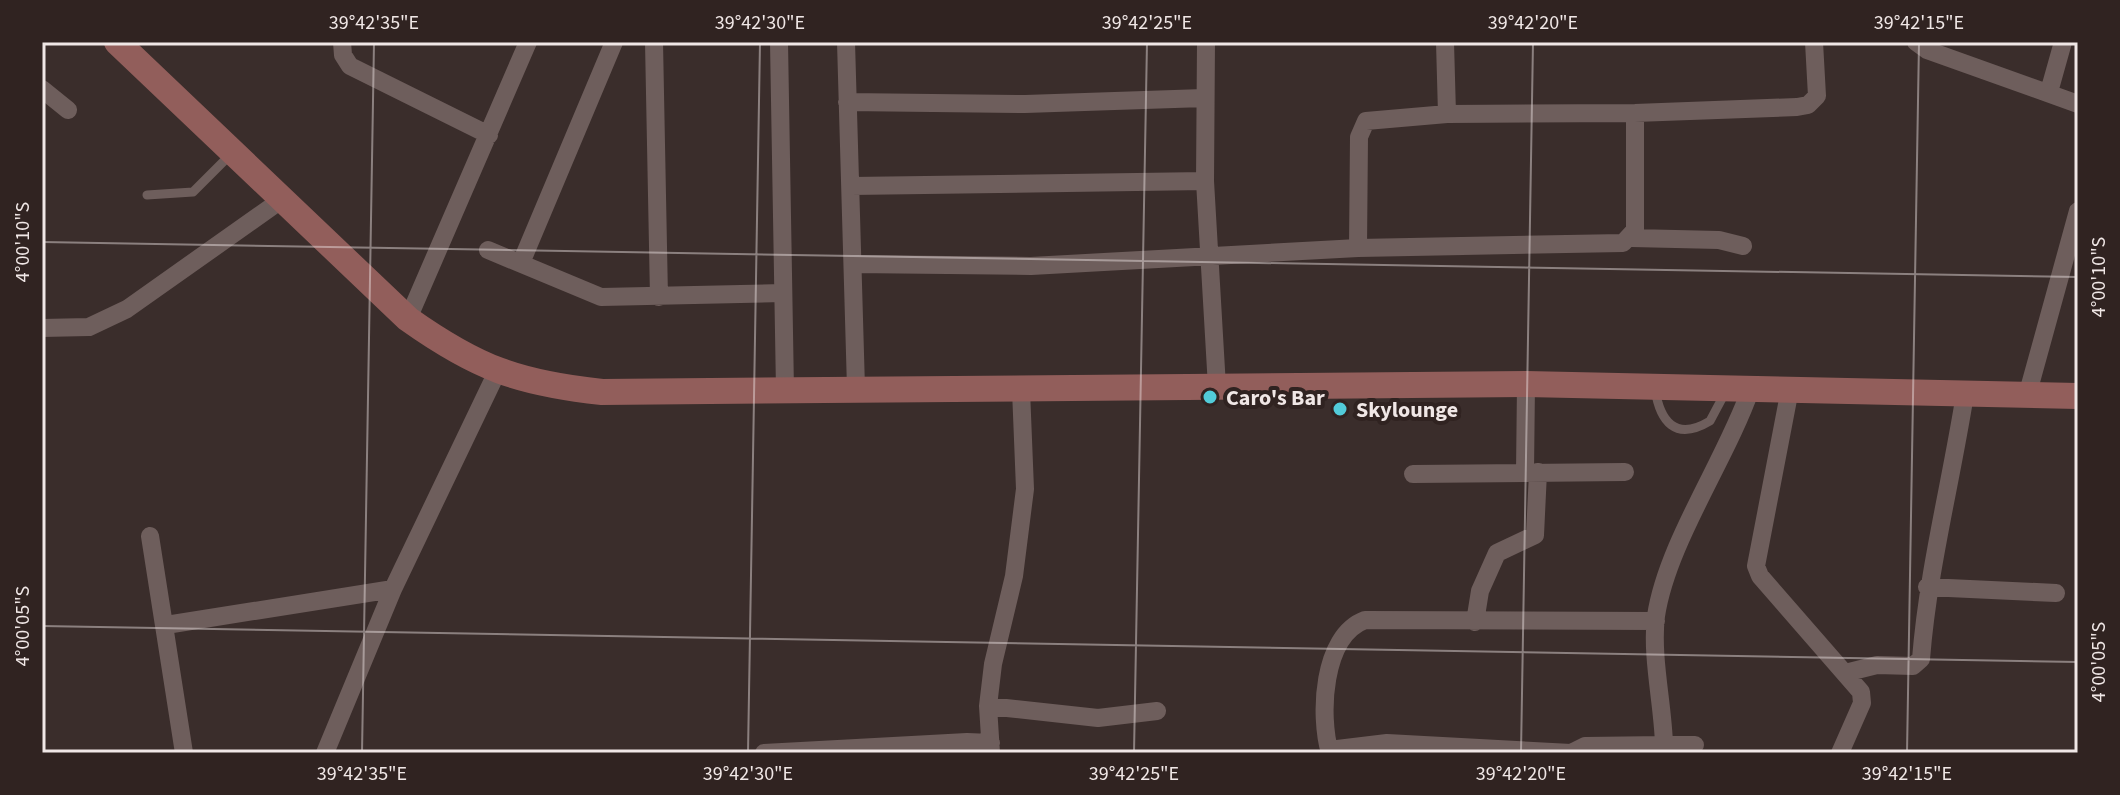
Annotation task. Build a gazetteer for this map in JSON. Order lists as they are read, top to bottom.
{
  "places": ["Caro's Bar", "Skylounge"],
  "coordinates": [
    "39°42'35\"E",
    "39°42'30\"E",
    "39°42'25\"E",
    "39°42'20\"E",
    "39°42'15\"E",
    "4°00'10\"S",
    "4°00'05\"S"
  ]
}
